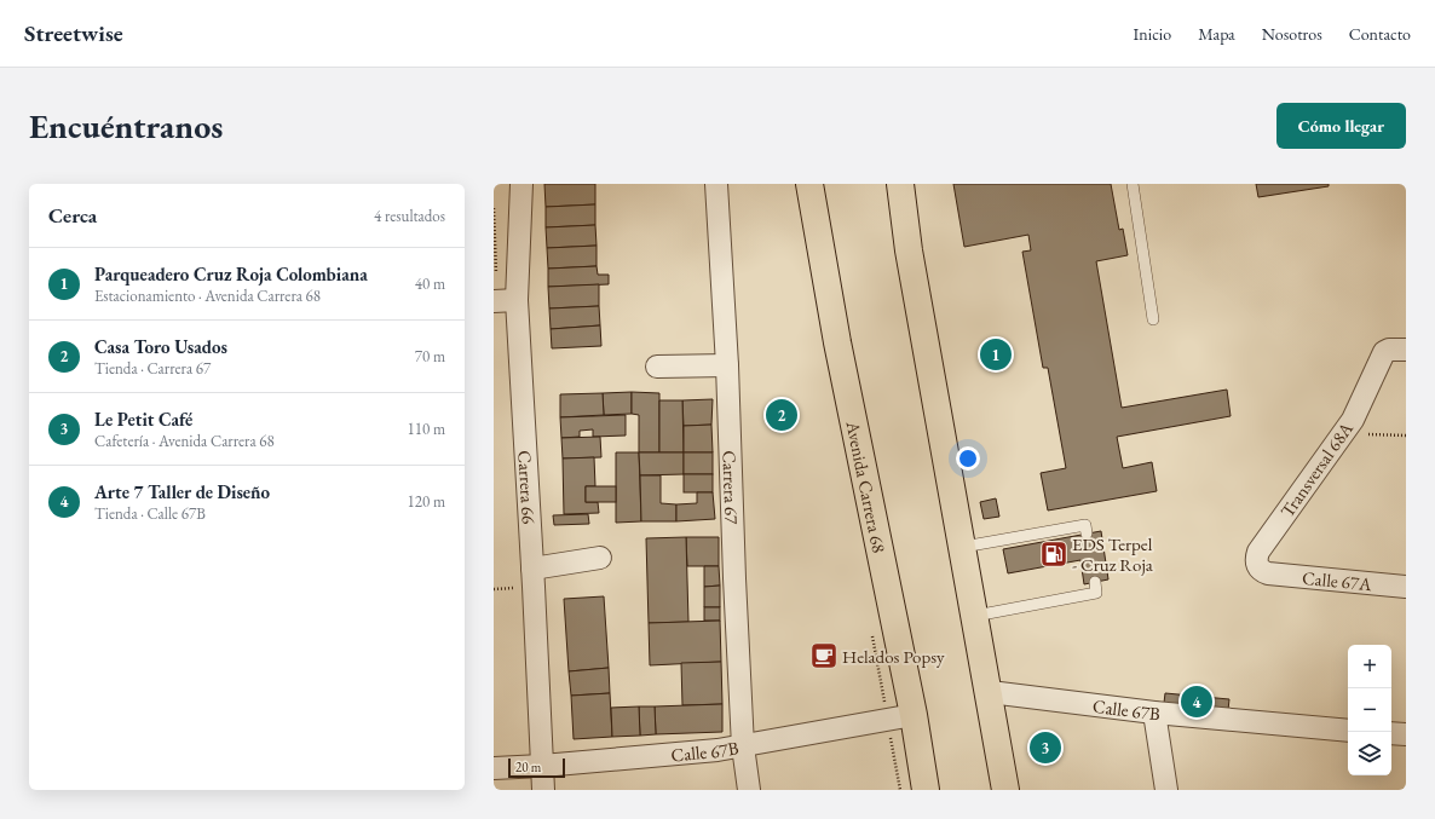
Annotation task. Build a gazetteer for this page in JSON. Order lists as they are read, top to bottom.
{
  "streets": {
    "main road": ["Avenida Carrera 68"],
    "street": [
      "Transversal 68A",
      "Carrera 66",
      "Carrera 67",
      "Calle 67A",
      "Calle 67B"
    ]
  },
  "crossings": [
    ["Transversal 68A", "Calle 67A"],
    ["Carrera 66", "Calle 67B"],
    ["Carrera 67", "Calle 67B"],
    ["Avenida Carrera 68", "Calle 67B"]
  ],
  "places": {
    "fuel station": ["EDS Terpel - Cruz Roja"],
    "cafe": ["Helados Popsy"]
  },
  "scale_bar": "20 m",
  "page": {
    "header": "Streetwise",
    "nav": [
      "Inicio",
      "Mapa",
      "Nosotros",
      "Contacto"
    ],
    "buttons": "Cómo llegar",
    "title": "Encuéntranos",
    "heading": ["Cerca", "4 resultados"],
    "list": [
      {
        "mark": "1",
        "name": "Parqueadero Cruz Roja Colombiana",
        "note": "Estacionamiento · Avenida Carrera 68",
        "value": "40 m"
      },
      {
        "mark": "2",
        "name": "Casa Toro Usados",
        "note": "Tienda · Carrera 67",
        "value": "70 m"
      },
      {
        "mark": "3",
        "name": "Le Petit Café",
        "note": "Cafetería · Avenida Carrera 68",
        "value": "110 m"
      },
      {
        "mark": "4",
        "name": "Arte 7 Taller de Diseño",
        "note": "Tienda · Calle 67B",
        "value": "120 m"
      }
    ],
    "pins": [
      "1",
      "2",
      "4",
      "3"
    ],
    "map_buttons": ["+", "−"],
    "scale": "20 m"
  }
}
